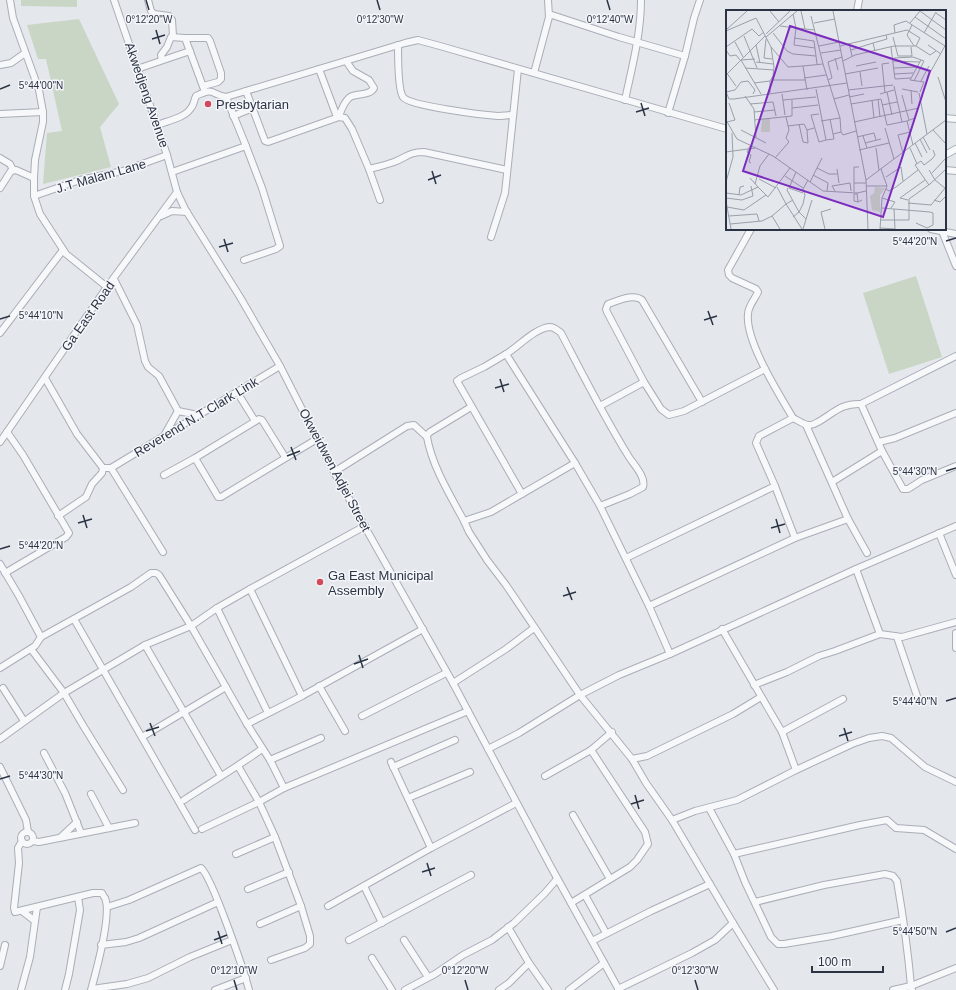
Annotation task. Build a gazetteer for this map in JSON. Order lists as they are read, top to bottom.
{
  "streets": {
    "street": [
      "Akwedjeng Avenue",
      "J.T Malam Lane",
      "Ga East Road",
      "Reverend N.T Clark Link",
      "Okweidwen Adjei Street"
    ]
  },
  "crossings": [
    ["Akwedjeng Avenue", "J.T Malam Lane"],
    ["Akwedjeng Avenue", "Ga East Road"],
    ["Akwedjeng Avenue", "Okweidwen Adjei Street"],
    ["Ga East Road", "Okweidwen Adjei Street"],
    ["Reverend N.T Clark Link", "Okweidwen Adjei Street"]
  ],
  "places": ["Presbytarian", "Ga East Municipal Assembly"],
  "scale_bar": "100 m",
  "coordinates": [
    "0°12'20\"W",
    "0°12'30\"W",
    "0°12'40\"W",
    "5°44'00\"N",
    "5°44'20\"N",
    "5°44'10\"N",
    "5°44'30\"N",
    "5°44'40\"N",
    "5°44'50\"N",
    "0°12'10\"W"
  ]
}
